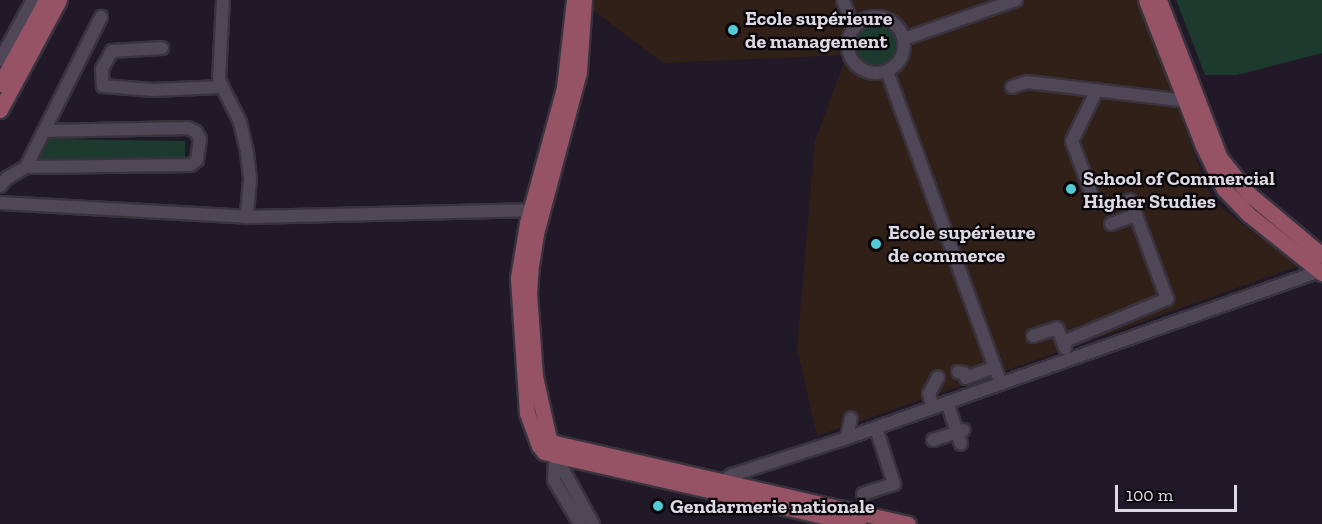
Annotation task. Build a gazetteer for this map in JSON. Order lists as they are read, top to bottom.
{
  "places": [
    "Ecole supérieure de management",
    "School of Commercial Higher Studies",
    "Ecole supérieure de commerce",
    "Gendarmerie nationale"
  ],
  "scale_bar": "100 m"
}
